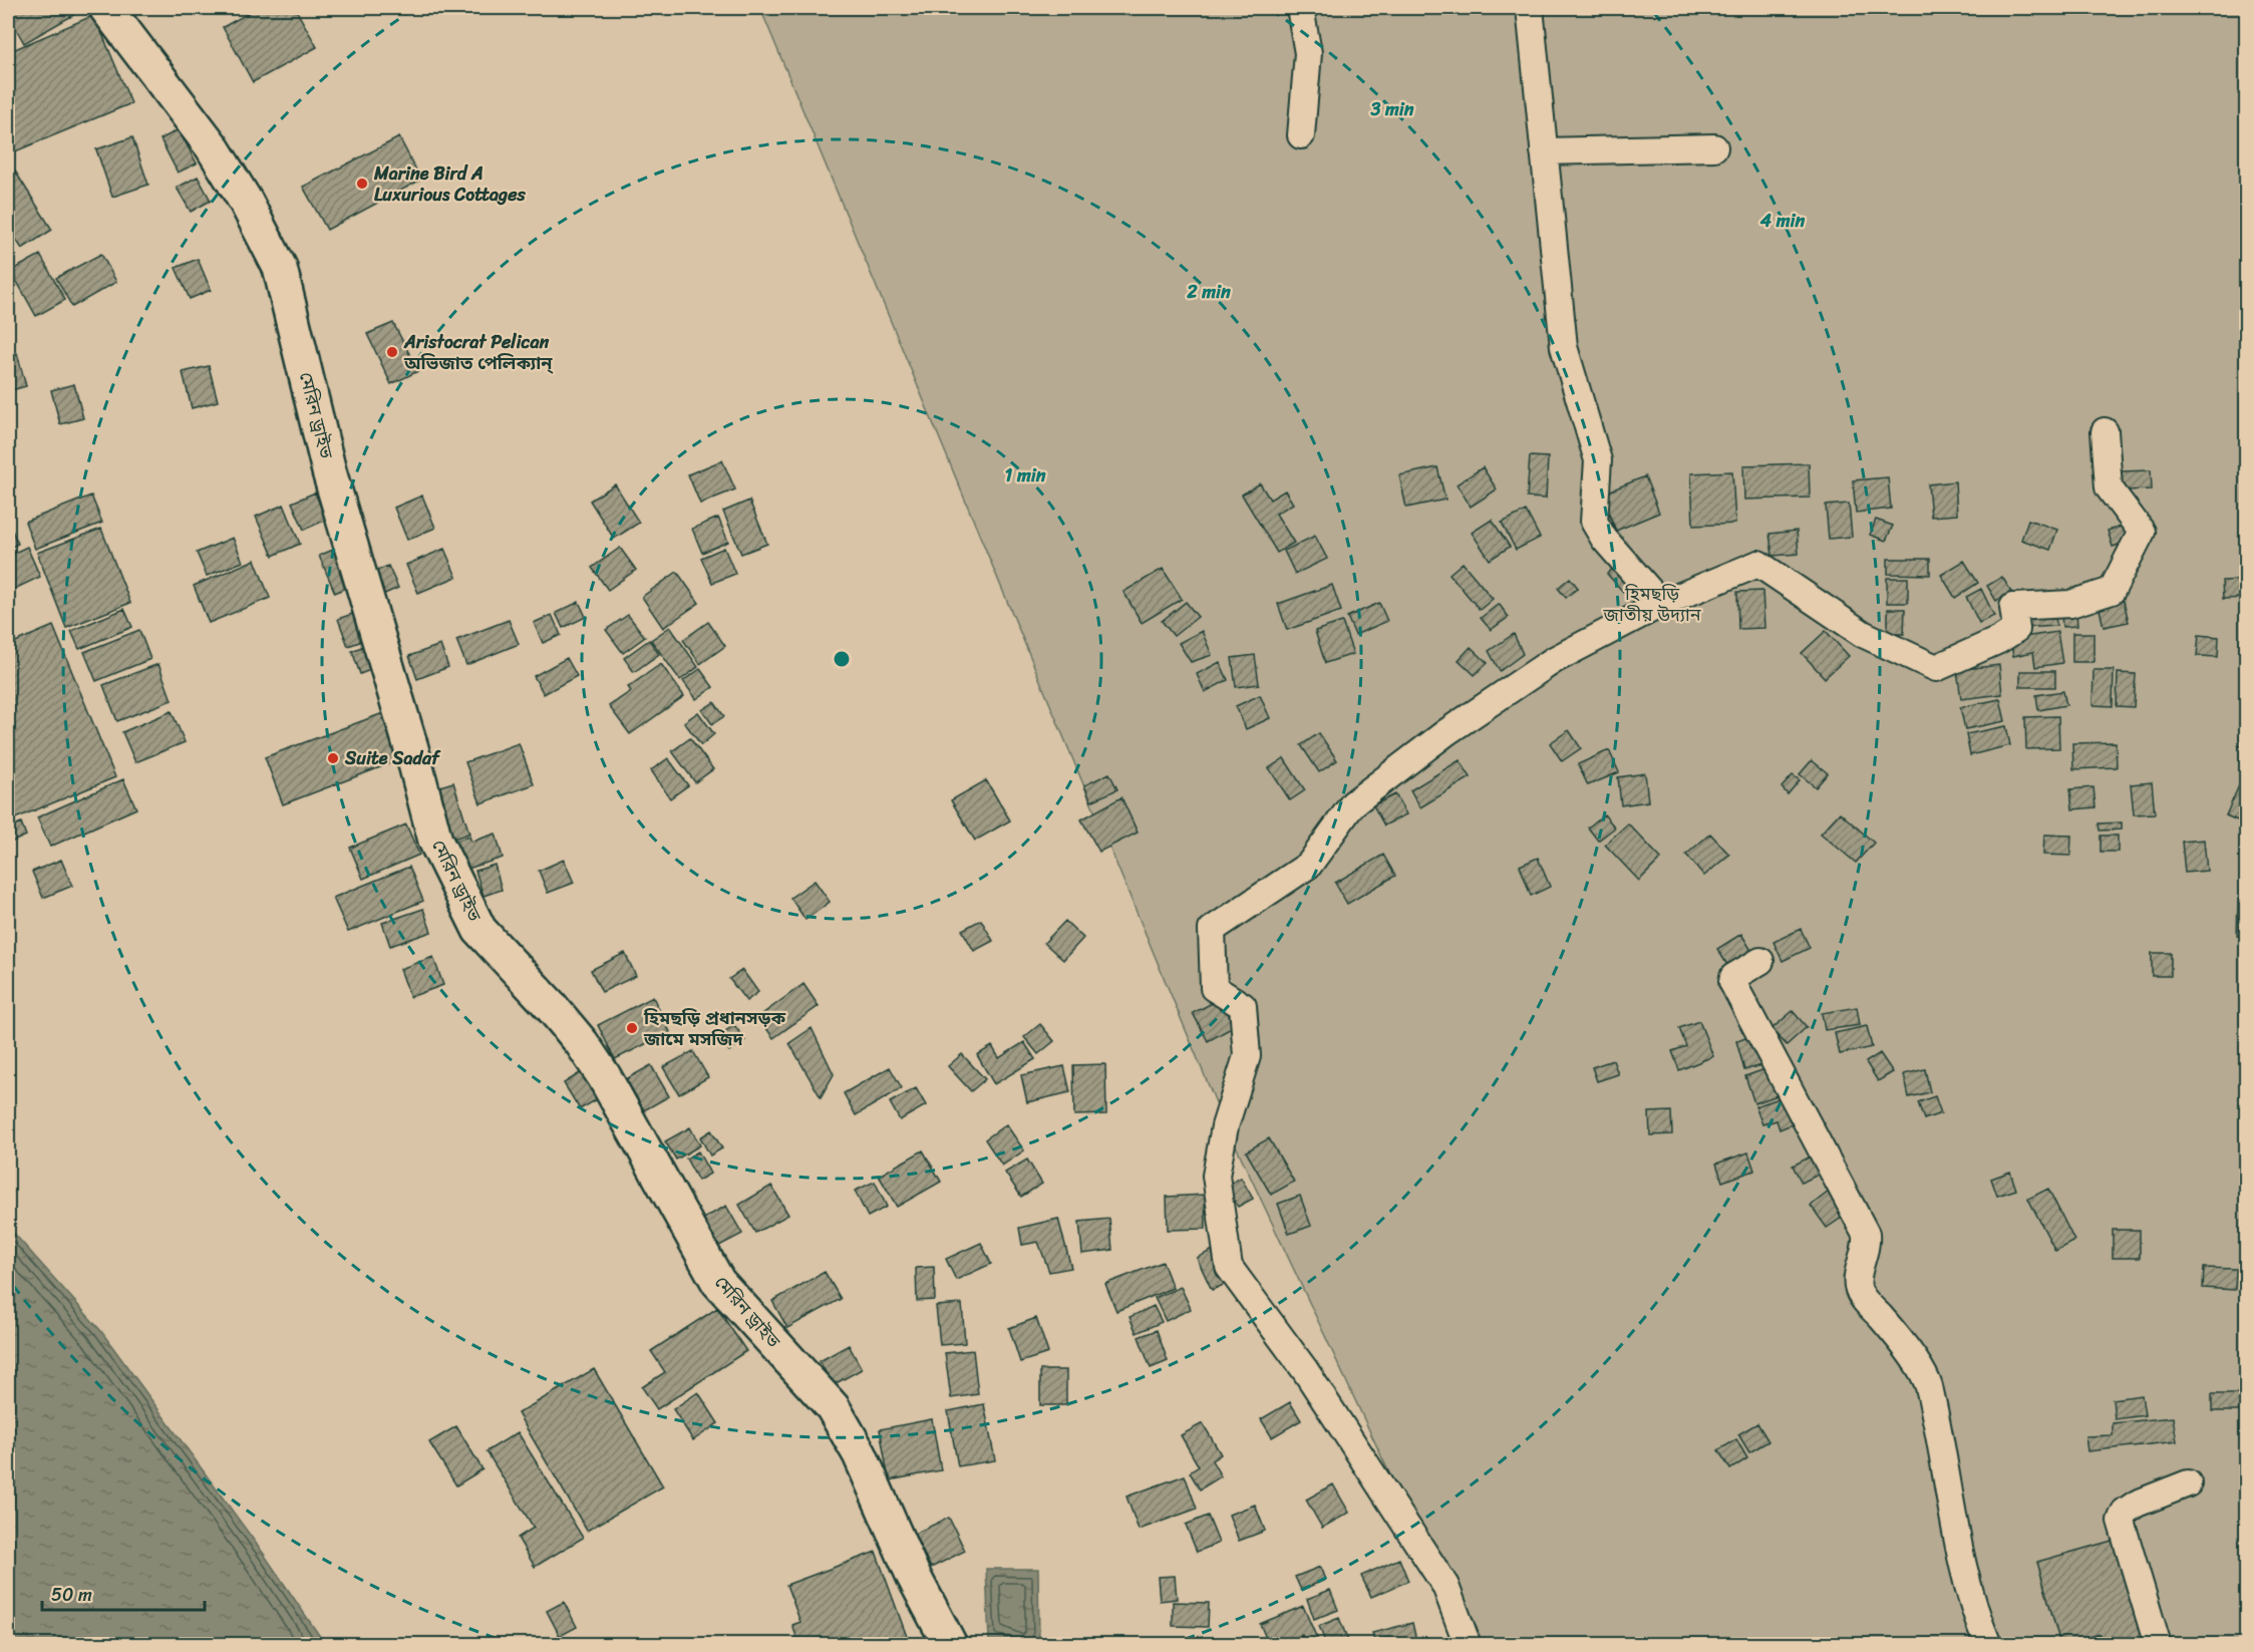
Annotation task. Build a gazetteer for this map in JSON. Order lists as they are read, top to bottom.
{
  "streets": {
    "main road": ["মেরিন ড্রাইভ"]
  },
  "parks": ["হিমছড়ি জাতীয় উদ্যান"],
  "places": [
    "Marine Bird A Luxurious Cottages",
    "Aristocrat Pelican অভিজাত পেলিক্যান্",
    "Suite Sadaf",
    "হিমছড়ি প্রধানসড়ক জামে মসজিদ"
  ],
  "scale_bar": "50 m",
  "rings": [
    "3 min",
    "4 min",
    "2 min",
    "1 min"
  ]
}
